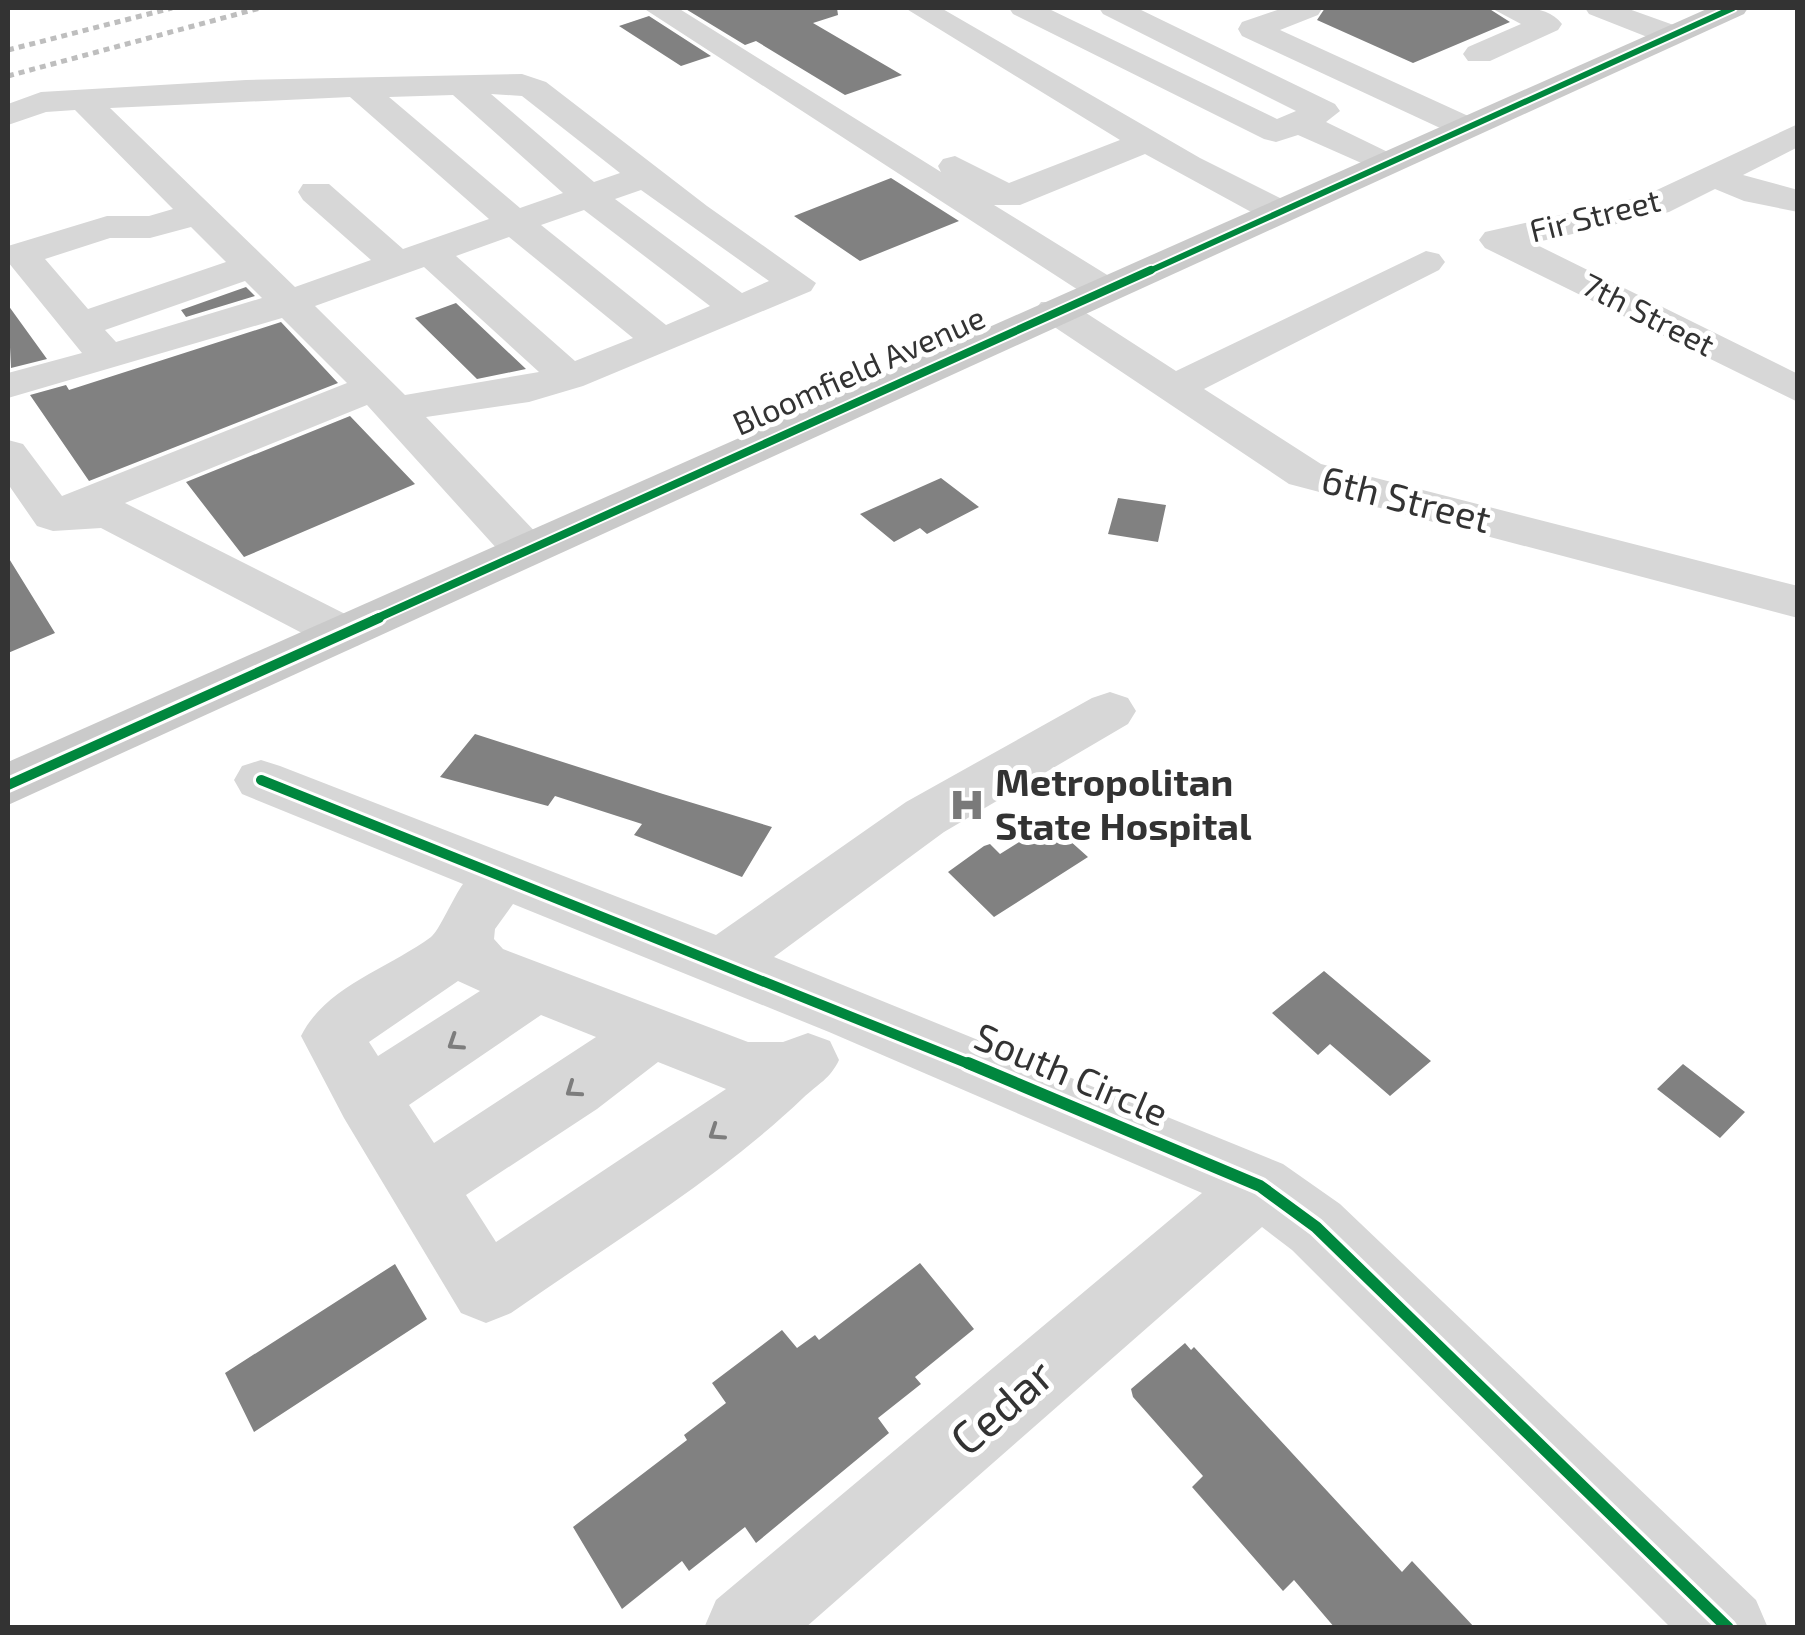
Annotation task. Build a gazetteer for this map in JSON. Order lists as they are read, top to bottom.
{
  "streets": {
    "main road": ["Bloomfield Avenue"],
    "street": [
      "Fir Street",
      "7th Street",
      "6th Street",
      "South Circle",
      "Cedar"
    ]
  },
  "crossings": [
    ["Fir Street", "7th Street"],
    ["Bloomfield Avenue", "6th Street"],
    ["South Circle", "Cedar"]
  ],
  "places": {
    "hospital": ["Metropolitan State Hospital"]
  }
}
